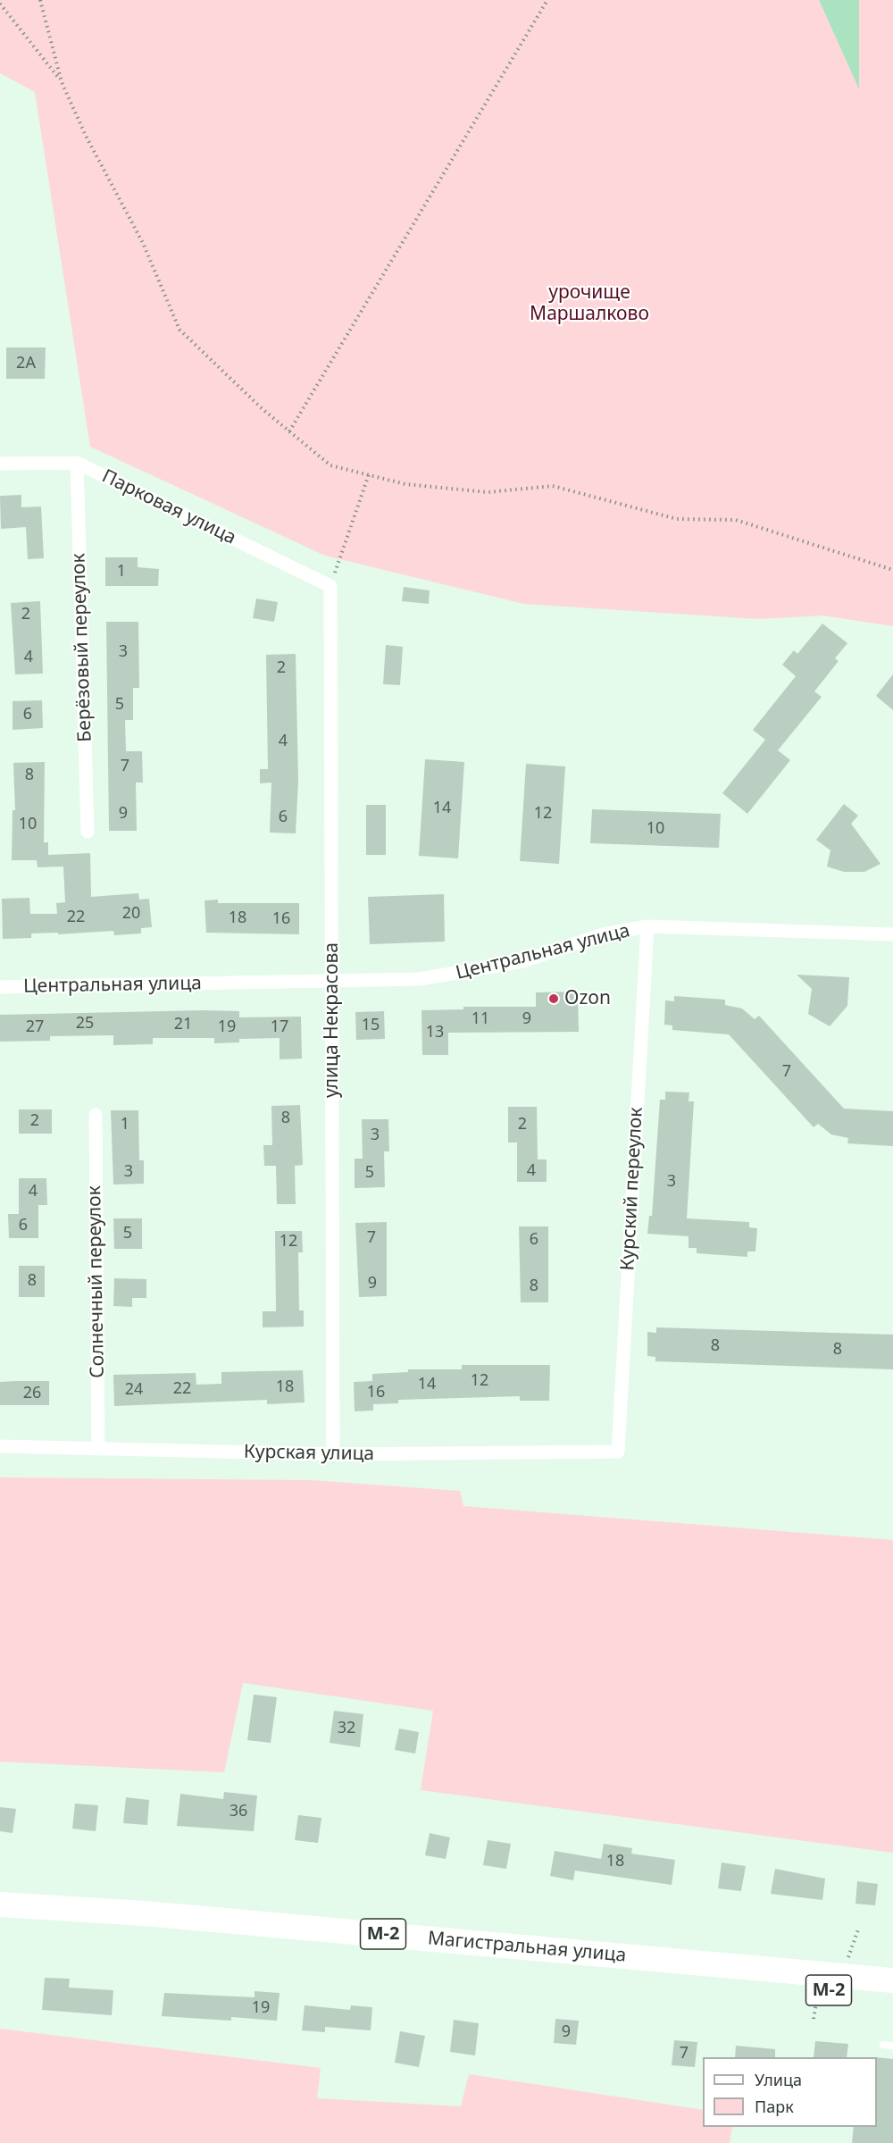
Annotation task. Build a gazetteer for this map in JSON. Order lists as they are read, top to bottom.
{
  "streets": {
    "highway": ["М-2", "Магистральная улица"],
    "street": [
      "Парковая улица",
      "Берёзовый переулок",
      "Центральная улица",
      "улица Некрасова",
      "Курский переулок",
      "Солнечный переулок",
      "Курская улица"
    ]
  },
  "crossings": [
    ["Парковая улица", "Берёзовый переулок"],
    ["Парковая улица", "улица Некрасова"],
    ["Центральная улица", "улица Некрасова"],
    ["Центральная улица", "Курский переулок"],
    ["улица Некрасова", "Курская улица"],
    ["Курский переулок", "Курская улица"],
    ["Солнечный переулок", "Курская улица"]
  ],
  "parks": ["урочище Маршалково"],
  "places": ["Ozon"],
  "house_numbers": [
    "2А",
    "1",
    "2",
    "3",
    "4",
    "2",
    "5",
    "6",
    "4",
    "7",
    "8",
    "14",
    "9",
    "12",
    "6",
    "10",
    "10",
    "20",
    "22",
    "18",
    "16",
    "11",
    "9",
    "25",
    "21",
    "15",
    "27",
    "19",
    "17",
    "13",
    "7",
    "8",
    "2",
    "1",
    "2",
    "3",
    "4",
    "3",
    "5",
    "3",
    "4",
    "6",
    "5",
    "7",
    "6",
    "12",
    "8",
    "9",
    "8",
    "8",
    "8",
    "12",
    "14",
    "18",
    "22",
    "24",
    "16",
    "26",
    "32",
    "36",
    "18",
    "19",
    "9",
    "7"
  ],
  "legend": ["Улица", "Парк"]
}
